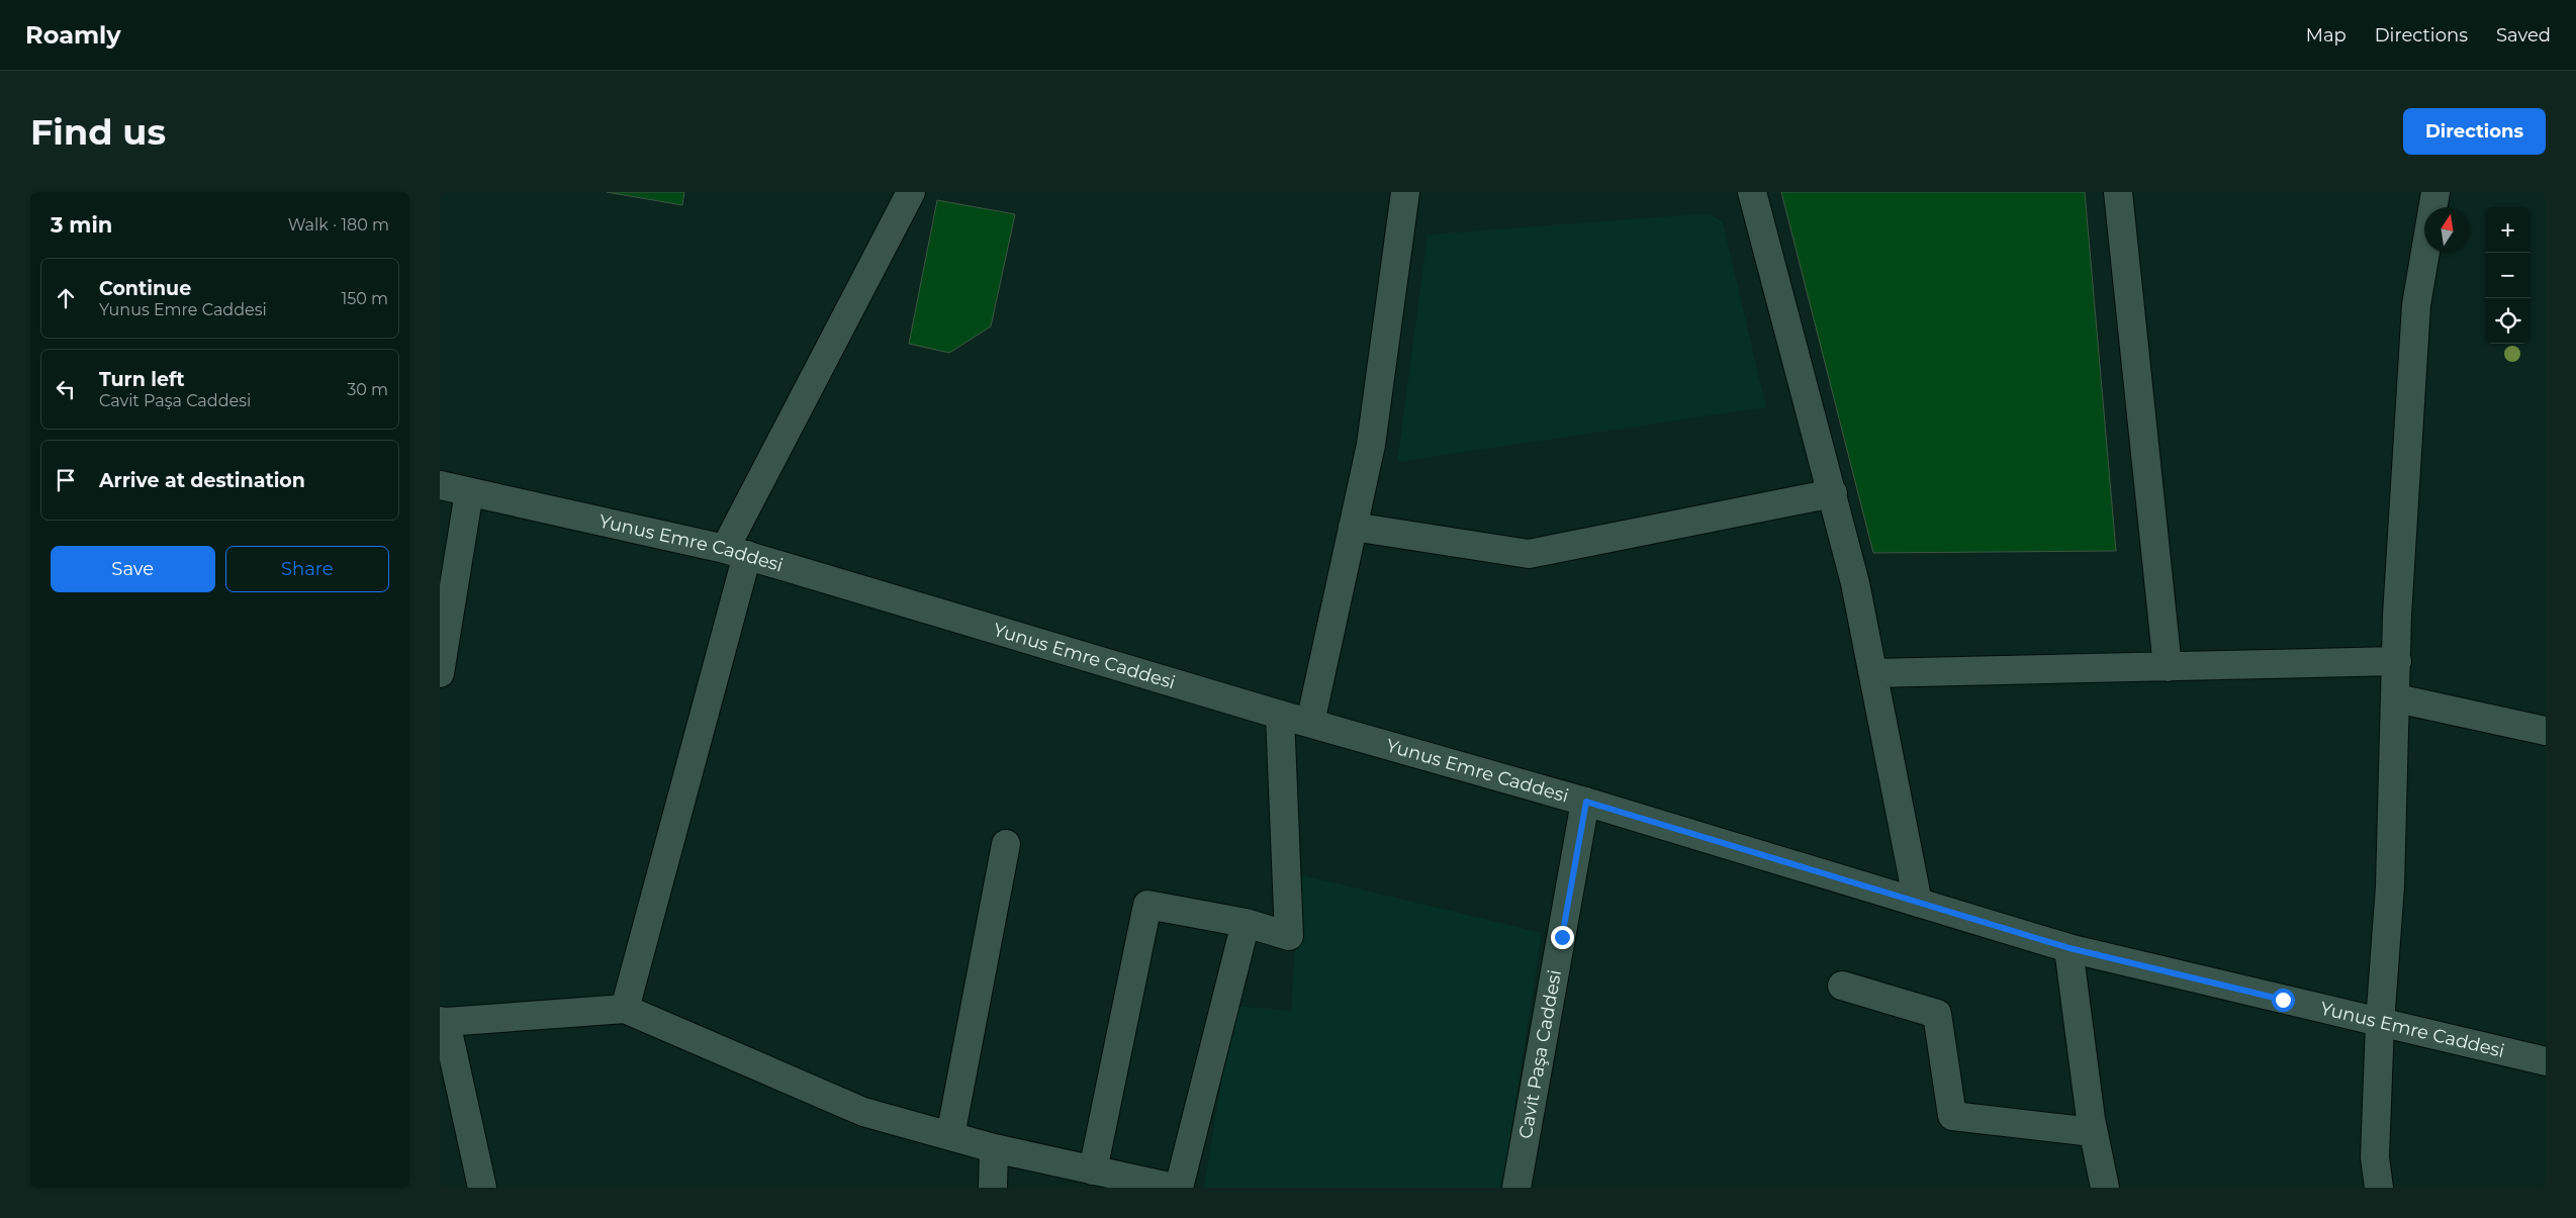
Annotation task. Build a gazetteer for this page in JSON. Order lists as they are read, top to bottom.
{
  "streets": {
    "street": ["Yunus Emre Caddesi", "Cavit Paşa Caddesi"]
  },
  "crossings": [
    ["Yunus Emre Caddesi", "Cavit Paşa Caddesi"]
  ],
  "north": "top",
  "page": {
    "header": "Roamly",
    "nav": ["Map", "Directions", "Saved"],
    "buttons": [
      "Directions",
      ["Save", "Share"]
    ],
    "title": "Find us",
    "heading": ["3 min", "Walk · 180 m"],
    "map_buttons": ["+", "−"],
    "list": [
      ["Continue", "Yunus Emre Caddesi", "150 m"],
      ["Turn left", "Cavit Paşa Caddesi", "30 m"],
      "Arrive at destination"
    ]
  }
}
